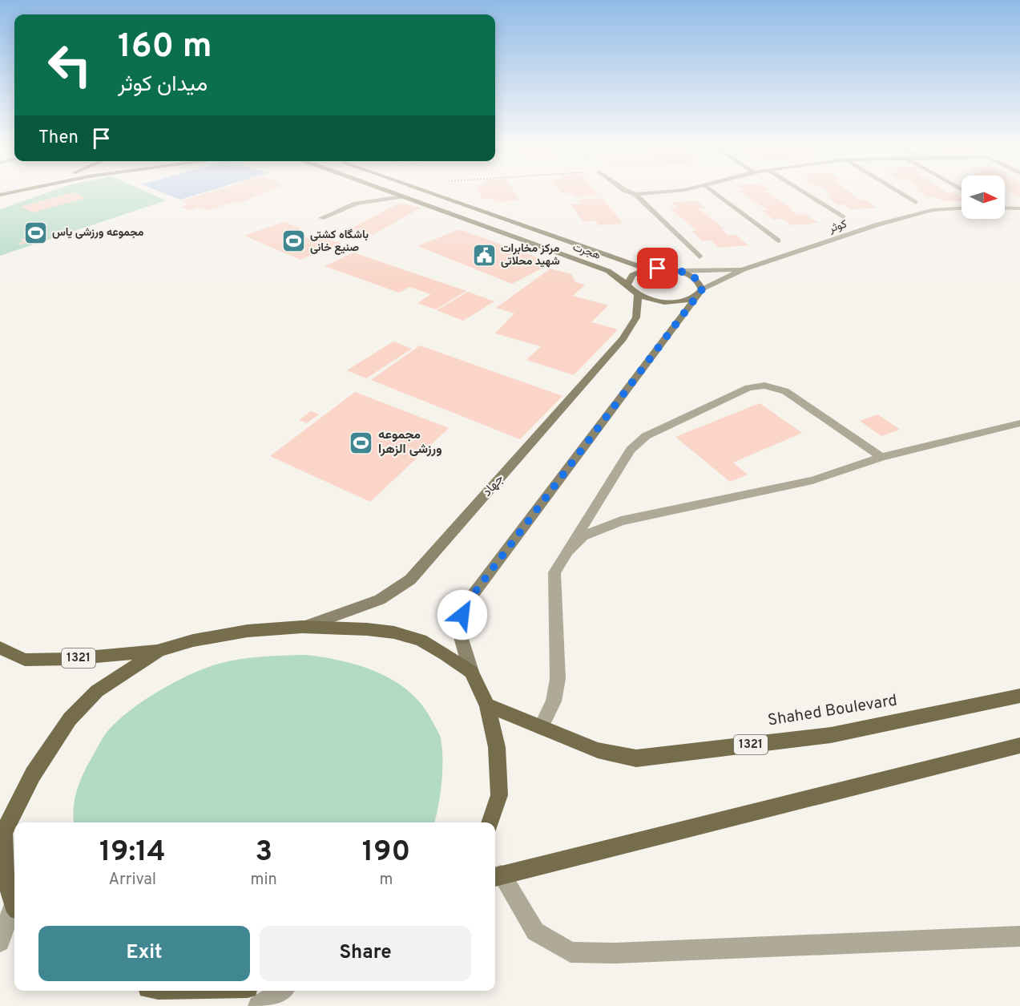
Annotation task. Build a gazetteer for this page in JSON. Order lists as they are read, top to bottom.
{
  "streets": {
    "main road": [
      "هجرت",
      "جهاد",
      "1321",
      "Shahed Boulevard"
    ],
    "street": ["کوثر"]
  },
  "crossings": [
    ["کوثر", "هجرت"],
    ["هجرت", "جهاد"]
  ],
  "places": {
    "sports": ["مجموعه ورزشی یاس", "باشگاه کشتی صنیع خانی", "مجموعه ورزشی الزهرا"],
    "public building": ["مرکز مخابرات شهید محلاتی"]
  },
  "north": "right",
  "page": {
    "turn": ["160 m", "میدان کوثر"],
    "then": "Then",
    "eta": [
      "19:14",
      "Arrival",
      "3",
      "min",
      "190",
      "m"
    ],
    "buttons": ["Exit", "Share"]
  }
}
